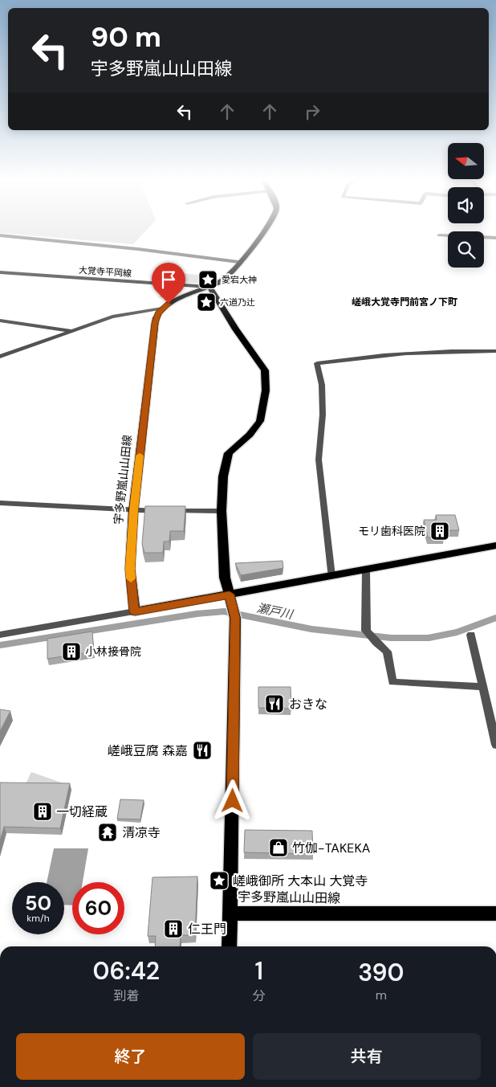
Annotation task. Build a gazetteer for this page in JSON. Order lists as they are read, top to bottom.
{
  "streets": {
    "main road": ["大覚寺平岡線", "宇多野嵐山山田線"]
  },
  "crossings": [
    ["大覚寺平岡線", "宇多野嵐山山田線"]
  ],
  "districts": ["嵯峨大覚寺門前宮ノ下町"],
  "water": ["瀬戸川"],
  "places": {
    "place": ["愛宕大神", "六道乃辻", "嵯峨御所 大本山 大覚寺"],
    "building": [
      "モリ歯科医院",
      "小林接骨院",
      "一切経蔵",
      "仁王門"
    ],
    "restaurant": ["おきな", "嵯峨豆腐 森嘉"],
    "temple": ["清凉寺"],
    "shop": ["竹伽-TAKEKA"]
  },
  "north": "left",
  "page": {
    "turn": ["90 m", "宇多野嵐山山田線"],
    "speed": "50 km/h",
    "limit": "60",
    "eta": [
      "06:42",
      "到着",
      "1",
      "分",
      "390",
      "m"
    ],
    "buttons": ["終了", "共有"]
  }
}
